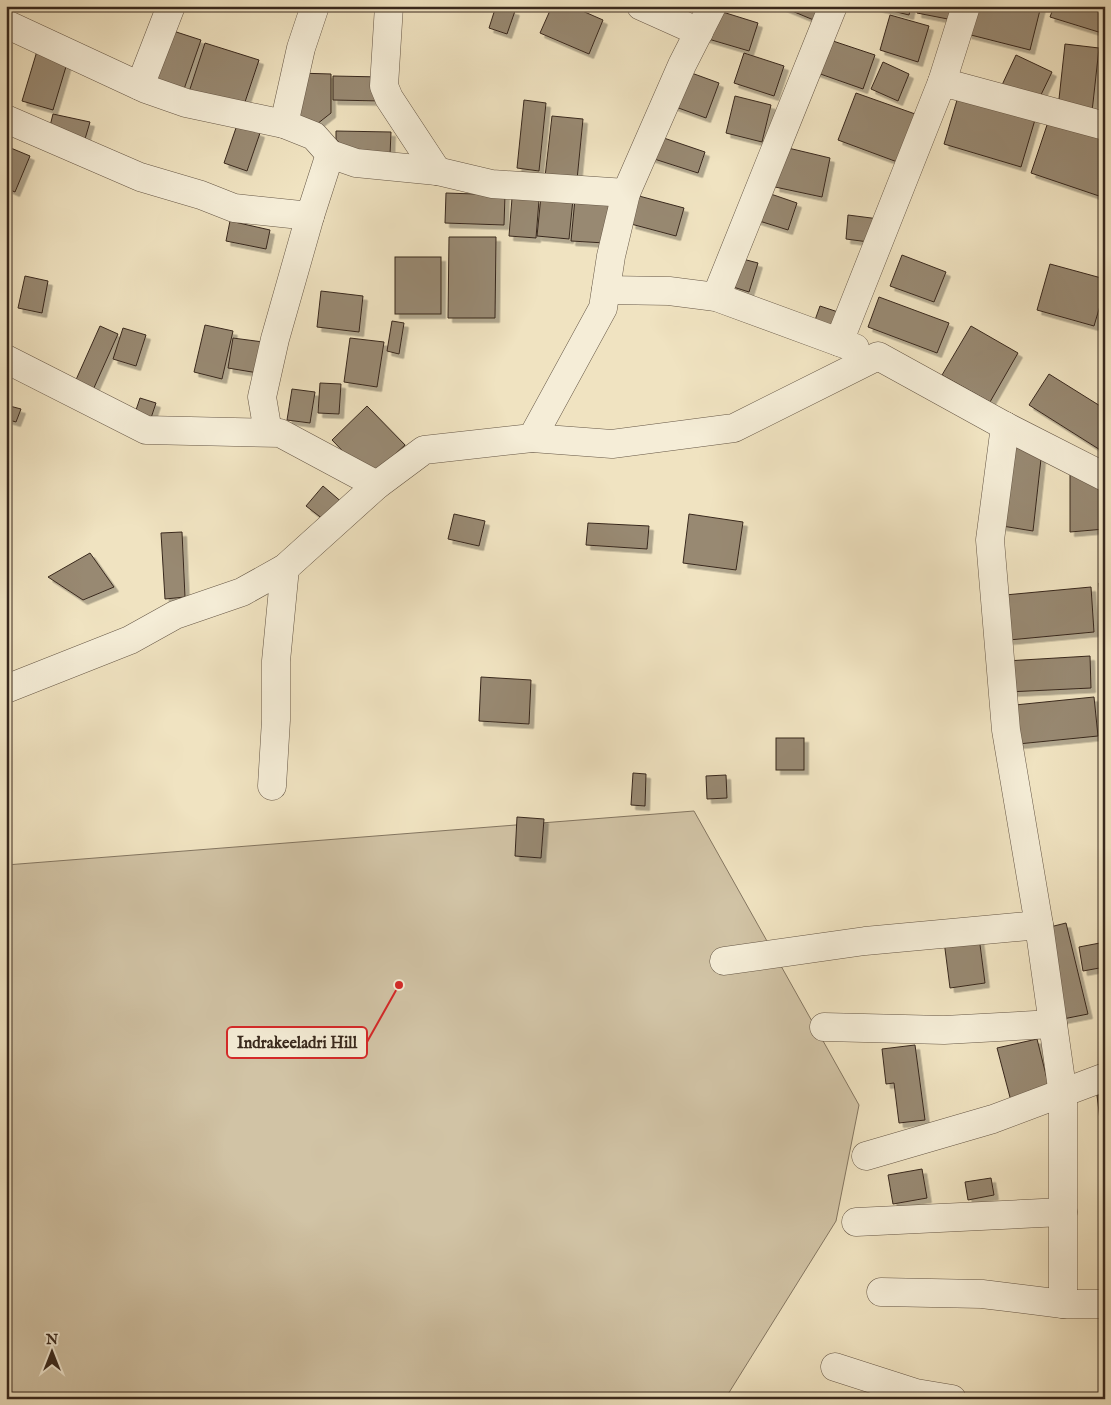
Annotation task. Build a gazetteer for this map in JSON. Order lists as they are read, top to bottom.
{
  "places": ["Indrakeeladri Hill"],
  "north": "top"
}
